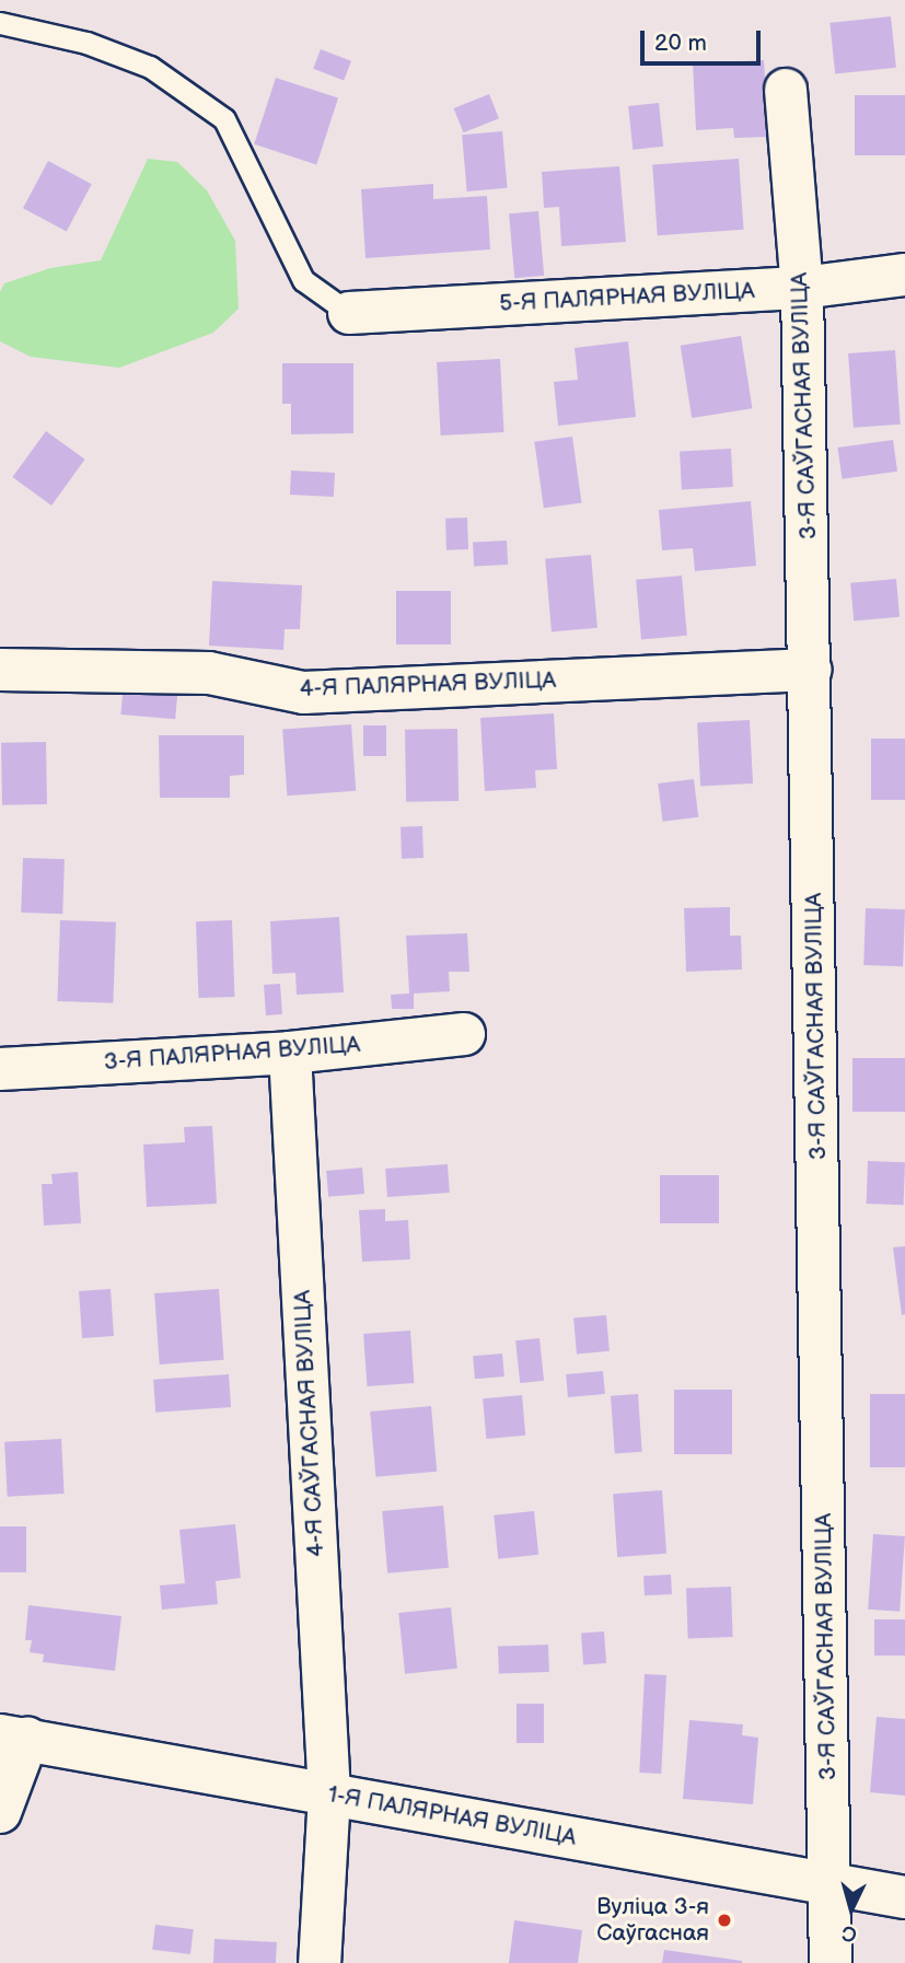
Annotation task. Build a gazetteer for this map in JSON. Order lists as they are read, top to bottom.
{
  "streets": {
    "street": [
      "5-Я ПАЛЯРНАЯ ВУЛІЦА",
      "3-Я САЎГАСНАЯ ВУЛІЦА",
      "4-Я ПАЛЯРНАЯ ВУЛІЦА",
      "3-Я ПАЛЯРНАЯ ВУЛІЦА",
      "4-Я САЎГАСНАЯ ВУЛІЦА",
      "1-Я ПАЛЯРНАЯ ВУЛІЦА"
    ]
  },
  "crossings": [
    ["5-Я ПАЛЯРНАЯ ВУЛІЦА", "3-Я САЎГАСНАЯ ВУЛІЦА"],
    ["3-Я САЎГАСНАЯ ВУЛІЦА", "4-Я ПАЛЯРНАЯ ВУЛІЦА"],
    ["3-Я САЎГАСНАЯ ВУЛІЦА", "1-Я ПАЛЯРНАЯ ВУЛІЦА"],
    ["3-Я ПАЛЯРНАЯ ВУЛІЦА", "4-Я САЎГАСНАЯ ВУЛІЦА"],
    ["4-Я САЎГАСНАЯ ВУЛІЦА", "1-Я ПАЛЯРНАЯ ВУЛІЦА"]
  ],
  "places": ["Вуліца 3-я Саўгасная"],
  "scale_bar": "20 m",
  "north": "bottom"
}
